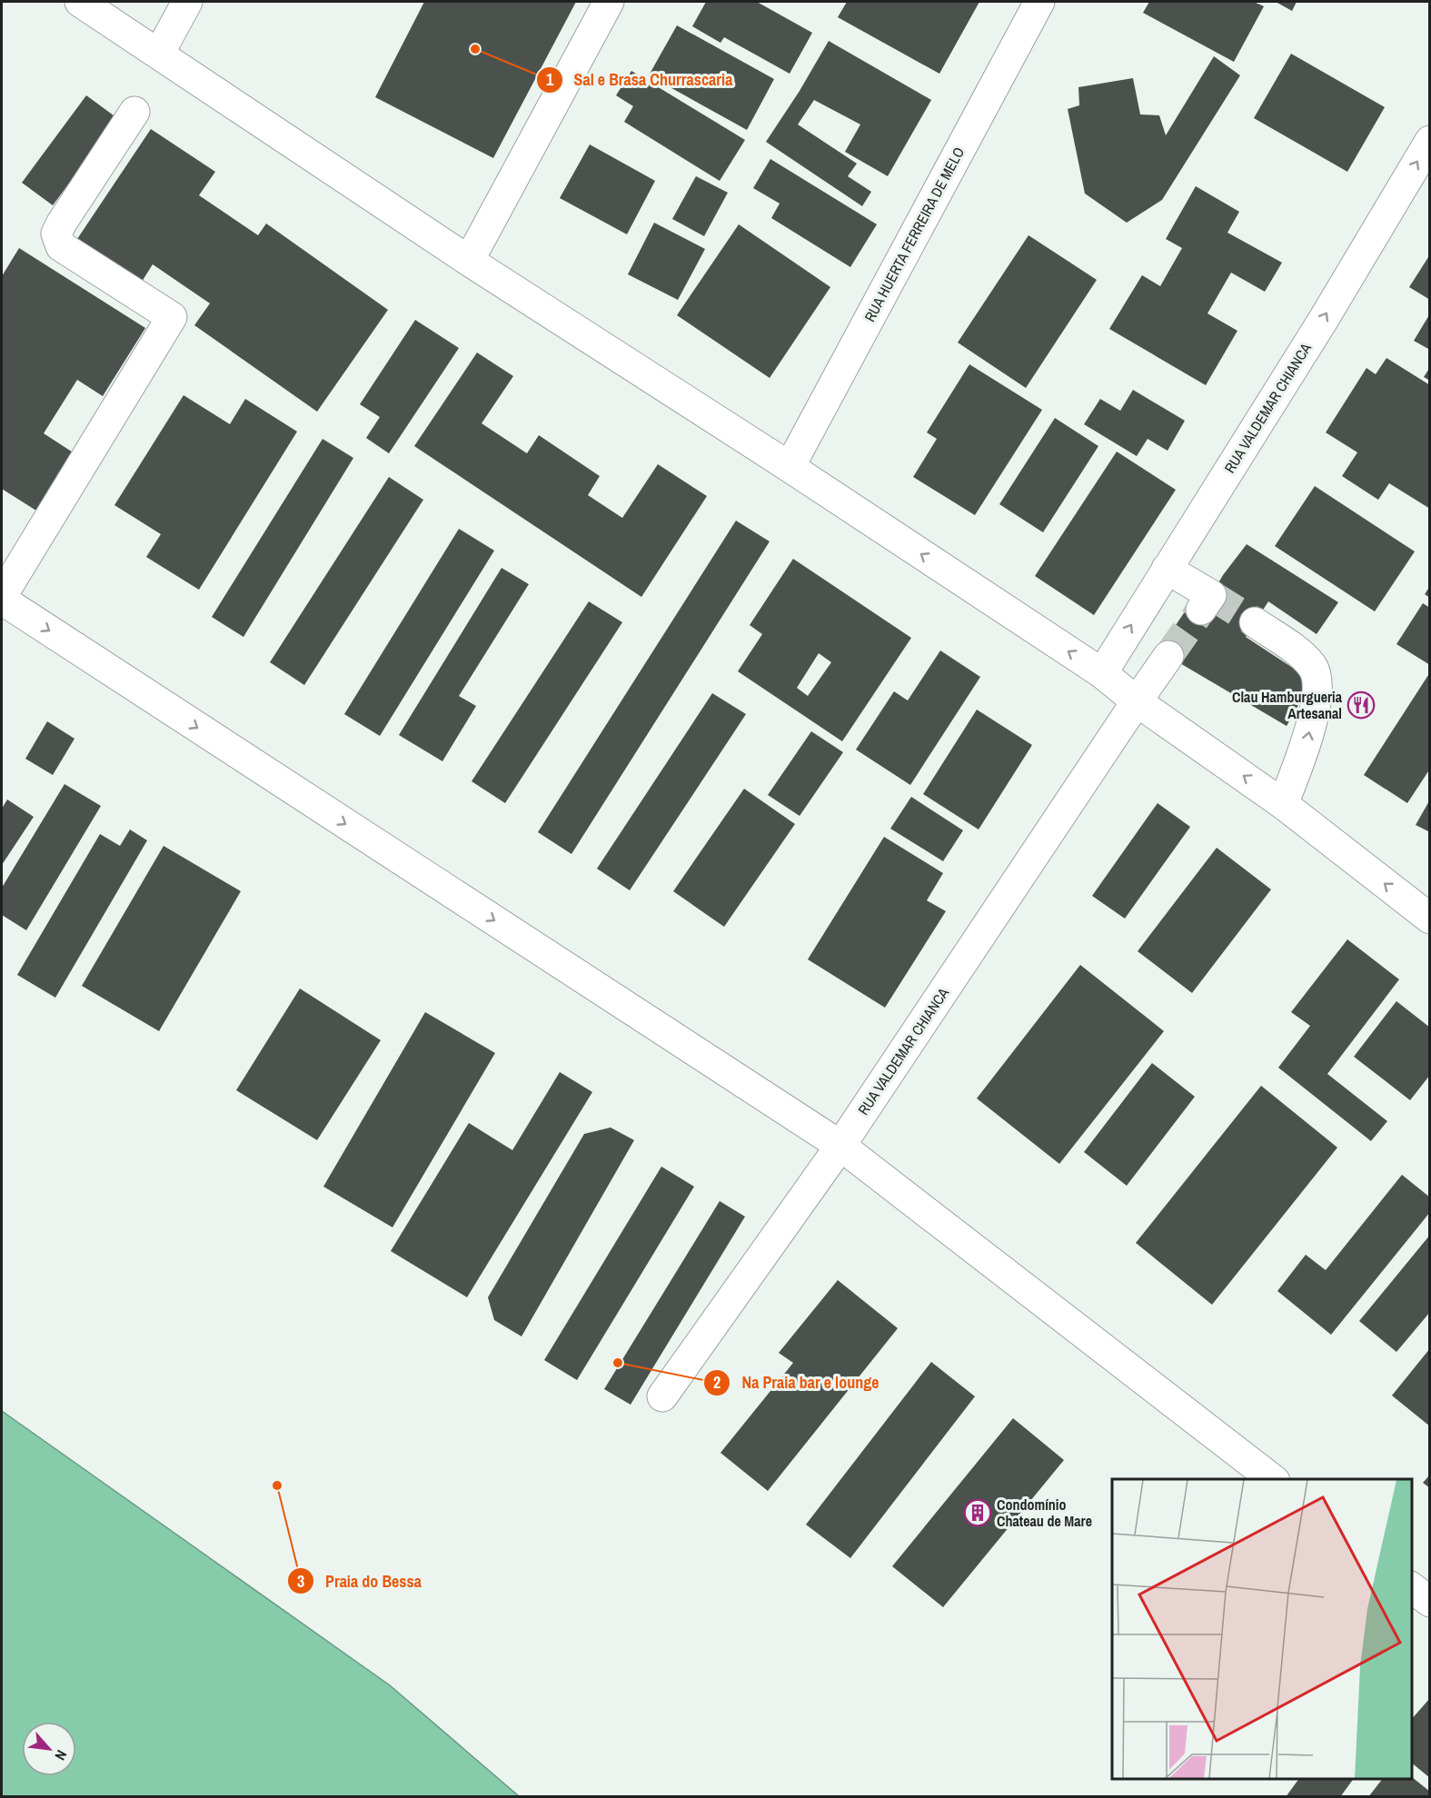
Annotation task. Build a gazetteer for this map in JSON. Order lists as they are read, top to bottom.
{
  "streets": {
    "main road": ["RUA HUERTA FERREIRA DE MELO", "RUA VALDEMAR CHIANCA"]
  },
  "one_way": ["RUA VALDEMAR CHIANCA"],
  "places": {
    "other": ["Sal e Brasa Churrascaria", "Na Praia bar e lounge", "Praia do Bessa"],
    "restaurant": ["Clau Hamburgueria Artesanal"],
    "building": ["Condomínio Chateau de Mare"]
  },
  "north": "bottom right"
}
